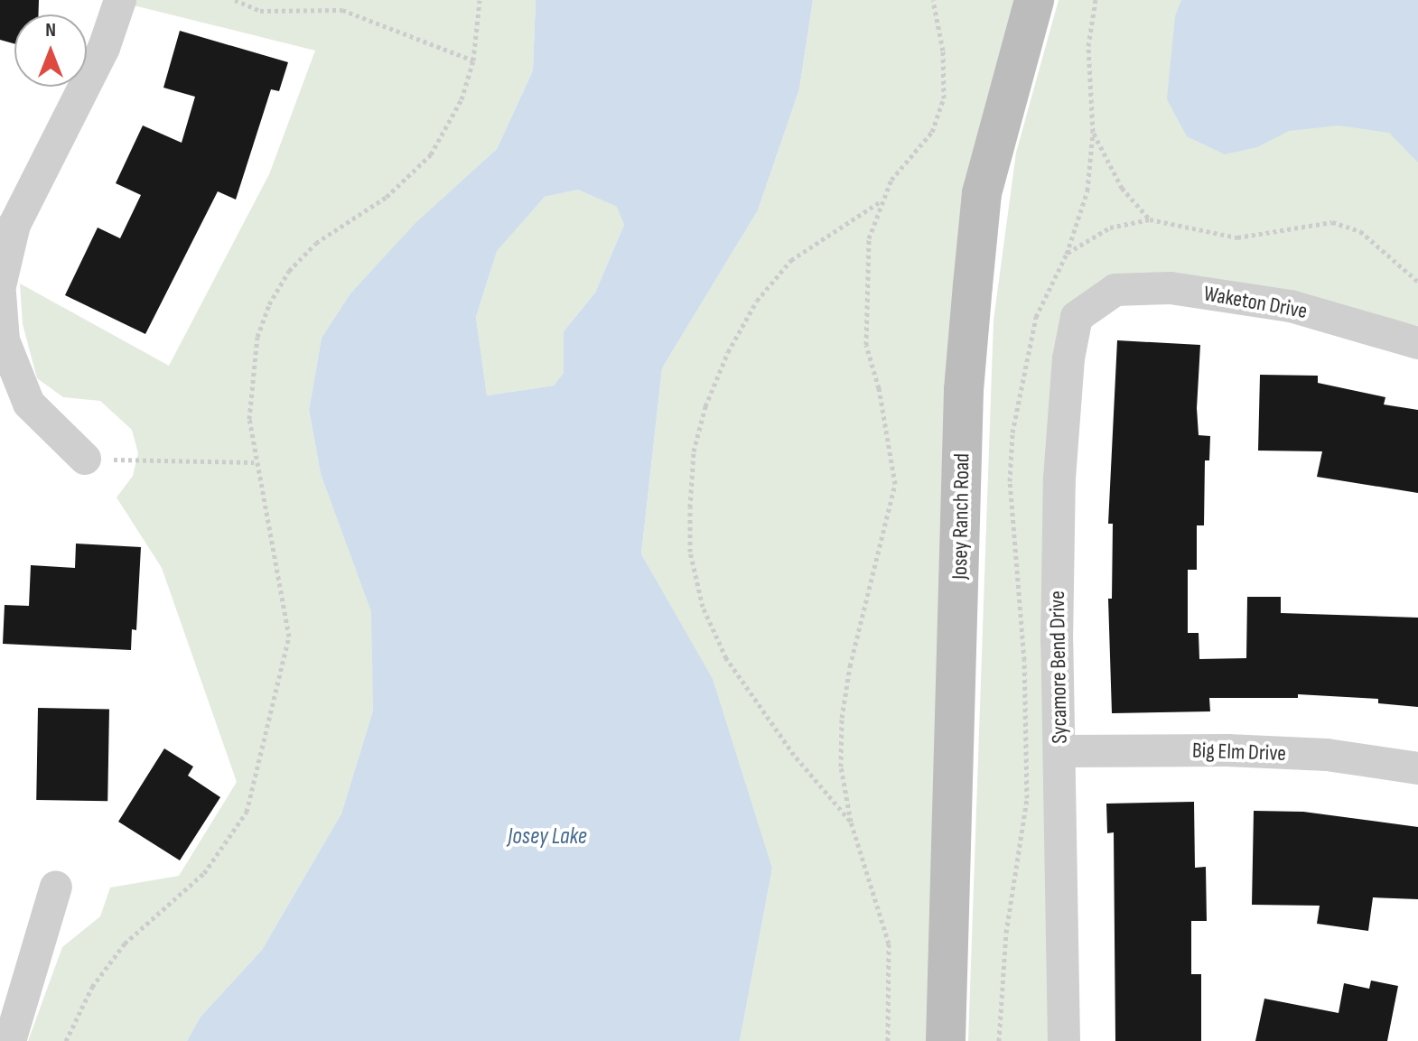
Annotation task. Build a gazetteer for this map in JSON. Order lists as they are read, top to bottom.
{
  "streets": {
    "street": [
      "Waketon Drive",
      "Josey Ranch Road",
      "Sycamore Bend Drive",
      "Big Elm Drive"
    ]
  },
  "crossings": [
    ["Waketon Drive", "Sycamore Bend Drive"],
    ["Sycamore Bend Drive", "Big Elm Drive"]
  ],
  "water": ["Josey Lake"],
  "north": "top"
}
